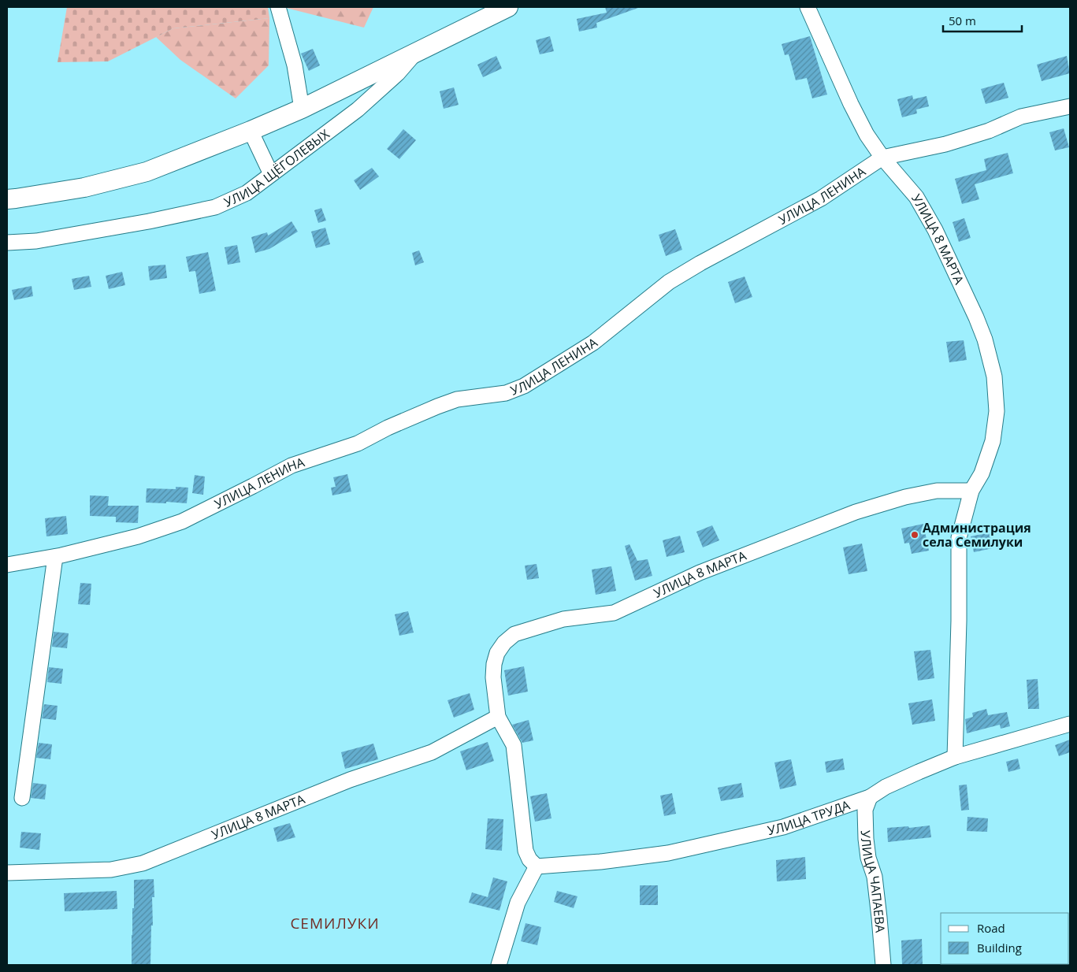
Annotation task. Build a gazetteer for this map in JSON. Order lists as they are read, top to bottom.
{
  "streets": {
    "main road": ["УЛИЦА ЩЁГОЛЕВЫХ"],
    "street": [
      "УЛИЦА ЛЕНИНА",
      "УЛИЦА 8 МАРТА",
      "УЛИЦА ТРУДА",
      "УЛИЦА ЧАПАЕВА"
    ]
  },
  "crossings": [
    ["УЛИЦА ЛЕНИНА", "УЛИЦА 8 МАРТА"],
    ["УЛИЦА 8 МАРТА", "УЛИЦА ТРУДА"],
    ["УЛИЦА ТРУДА", "УЛИЦА ЧАПАЕВА"]
  ],
  "districts": ["СЕМИЛУКИ"],
  "places": ["Администрация села Семилуки"],
  "legend": ["Road", "Building"],
  "scale_bar": "50 m"
}
